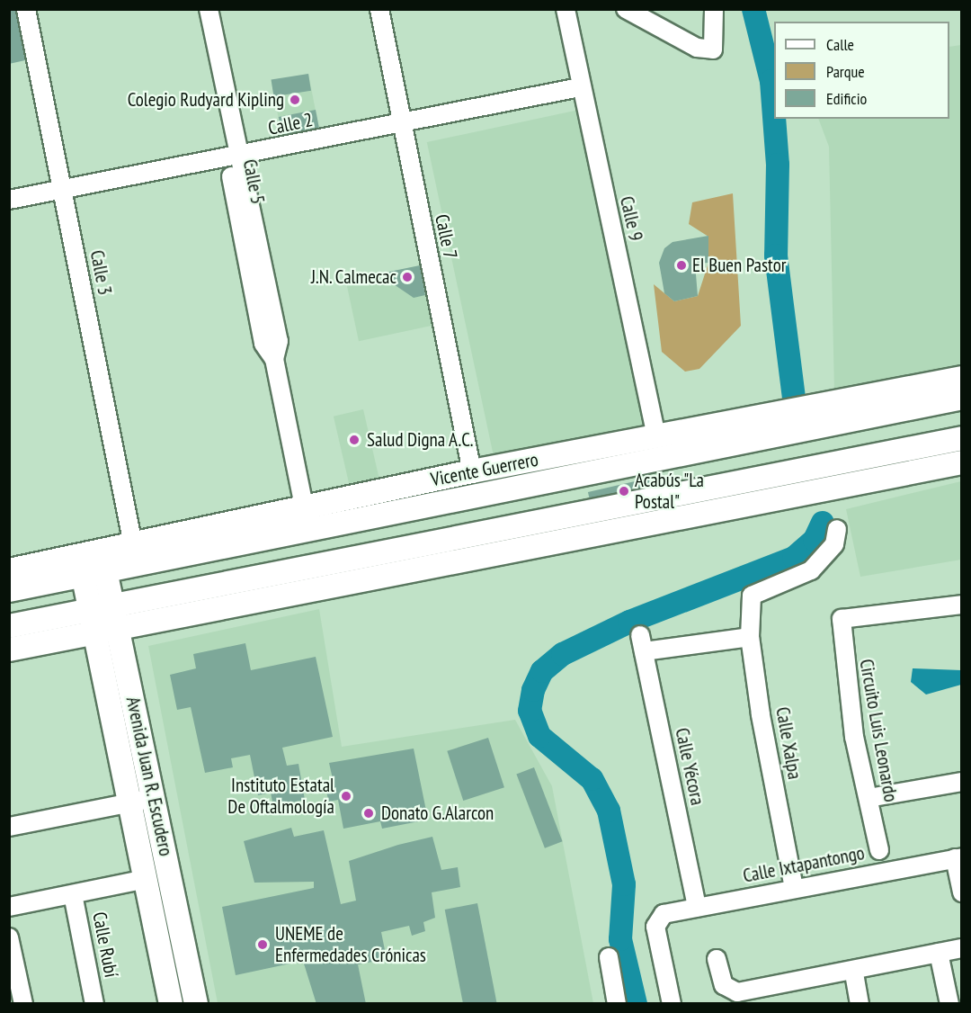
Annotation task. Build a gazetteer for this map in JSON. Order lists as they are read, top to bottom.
{
  "streets": {
    "main road": ["Vicente Guerrero", "Avenida Juan R. Escudero"],
    "street": [
      "Calle 2",
      "Calle 5",
      "Calle 9",
      "Calle 7",
      "Calle 3",
      "Circuito Luis Leonardo",
      "Calle Xalpa",
      "Calle Yécora",
      "Calle Ixtapantongo",
      "Calle Rubí"
    ]
  },
  "crossings": [
    ["Calle 2", "Calle 5"],
    ["Calle 2", "Calle 9"],
    ["Calle 2", "Calle 7"],
    ["Calle 2", "Calle 3"],
    ["Calle 5", "Vicente Guerrero"],
    ["Calle 9", "Vicente Guerrero"],
    ["Calle 7", "Vicente Guerrero"],
    ["Calle 3", "Vicente Guerrero"],
    ["Vicente Guerrero", "Avenida Juan R. Escudero"],
    ["Calle Xalpa", "Calle Yécora"],
    ["Calle Xalpa", "Calle Ixtapantongo"],
    ["Calle Yécora", "Calle Ixtapantongo"]
  ],
  "places": [
    "Colegio Rudyard Kipling",
    "El Buen Pastor",
    "J.N. Calmecac",
    "Salud Digna A.C.",
    "Acabús \"La Postal\"",
    "Instituto Estatal De Oftalmología",
    "Donato G.Alarcon",
    "UNEME de Enfermedades Crónicas"
  ],
  "legend": ["Calle", "Parque", "Edificio"]
}
